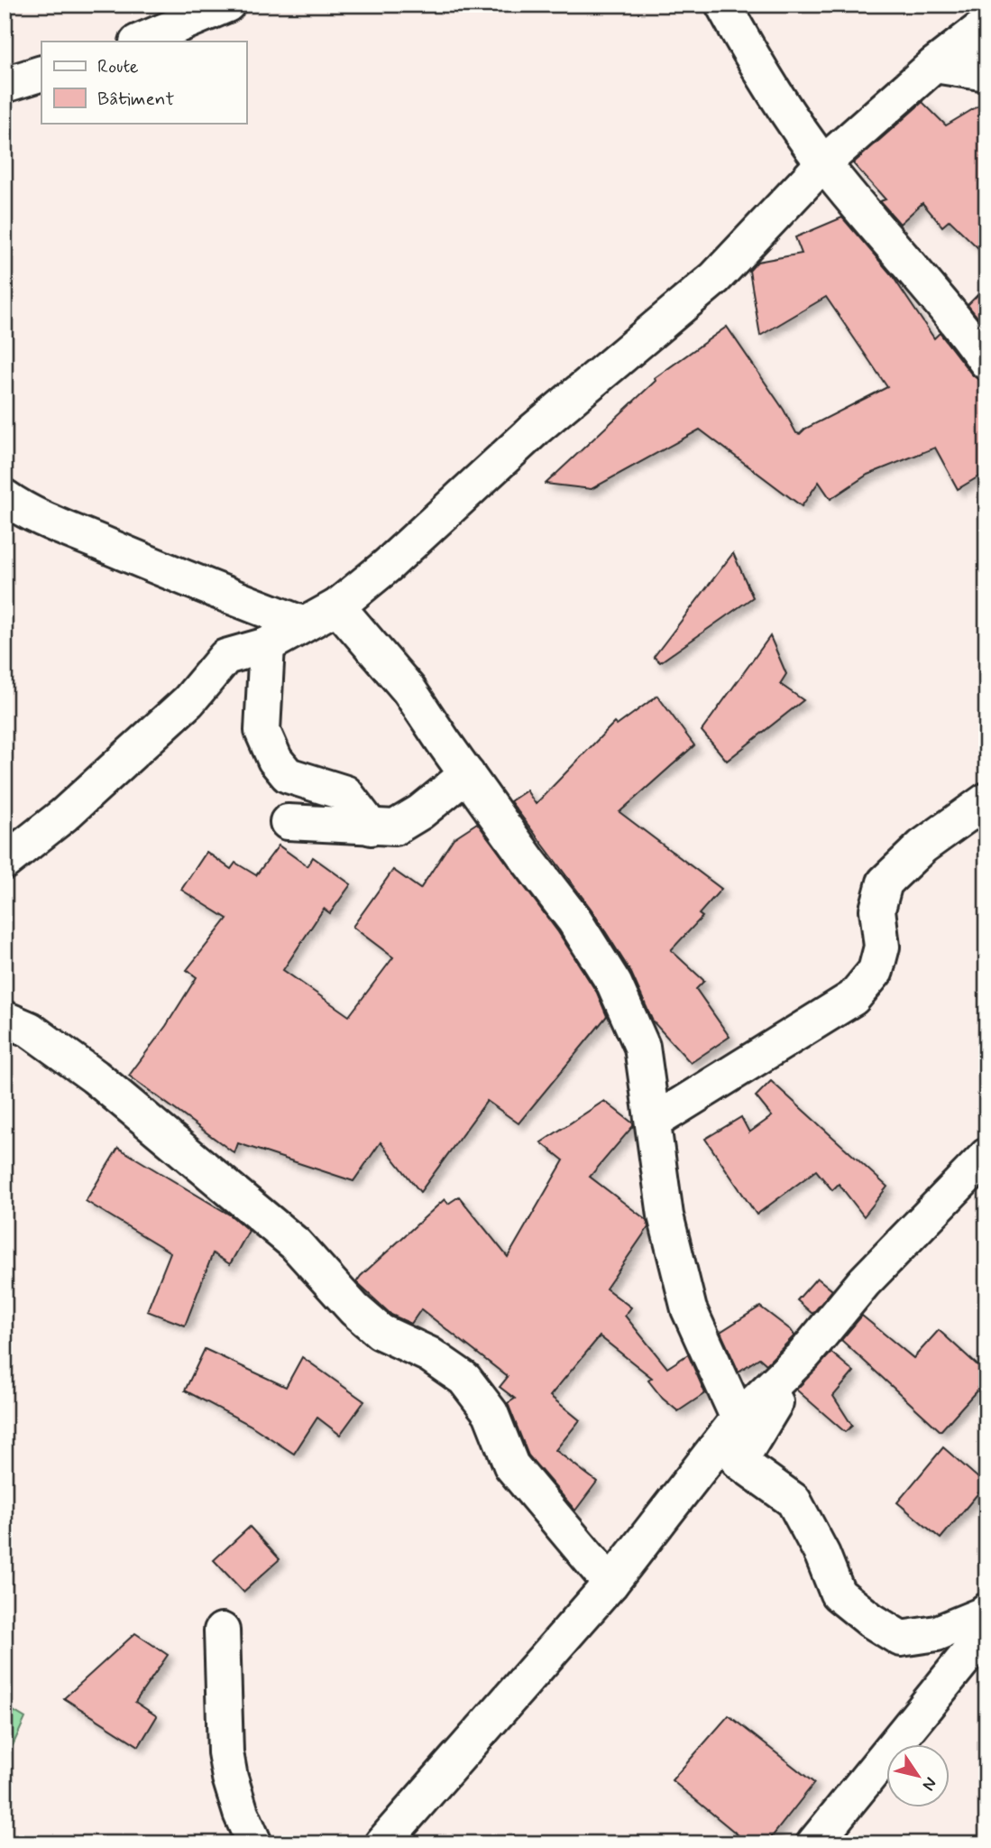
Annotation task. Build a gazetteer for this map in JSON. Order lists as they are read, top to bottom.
{
  "legend": ["Route", "Bâtiment"],
  "north": "bottom right"
}
